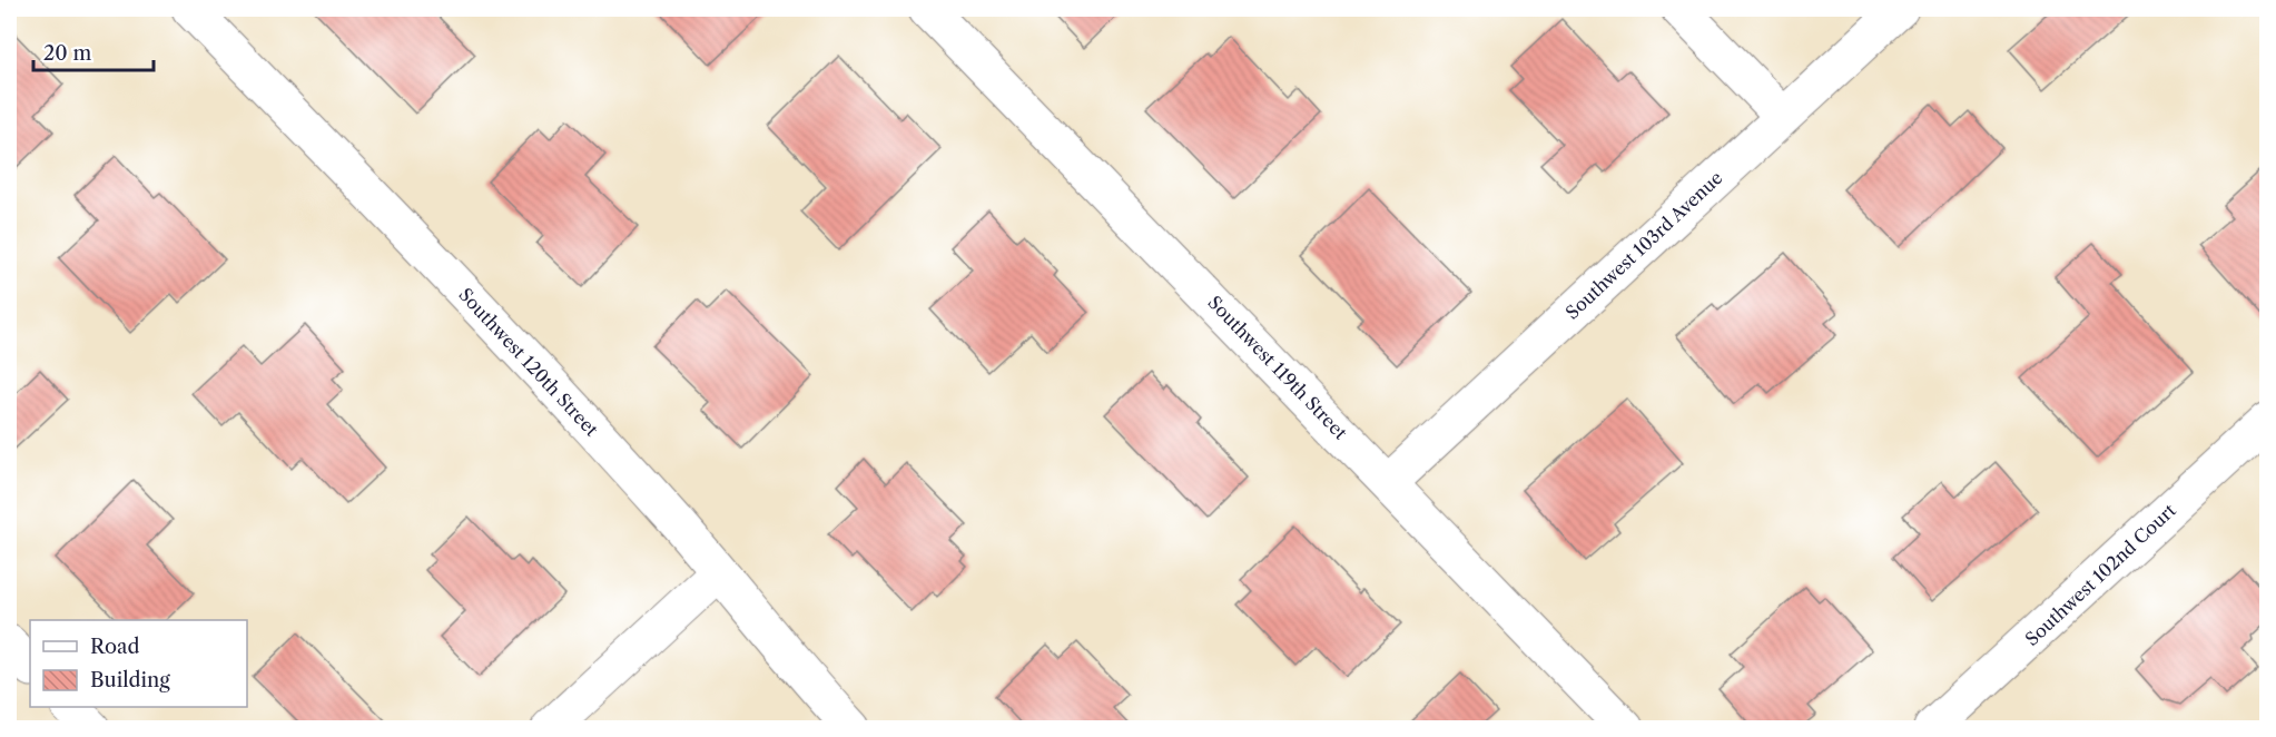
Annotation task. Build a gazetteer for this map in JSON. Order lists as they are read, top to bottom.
{
  "streets": {
    "street": [
      "Southwest 103rd Avenue",
      "Southwest 120th Street",
      "Southwest 119th Street",
      "Southwest 102nd Court"
    ]
  },
  "crossings": [
    ["Southwest 103rd Avenue", "Southwest 119th Street"]
  ],
  "legend": ["Road", "Building"],
  "scale_bar": "20 m"
}
